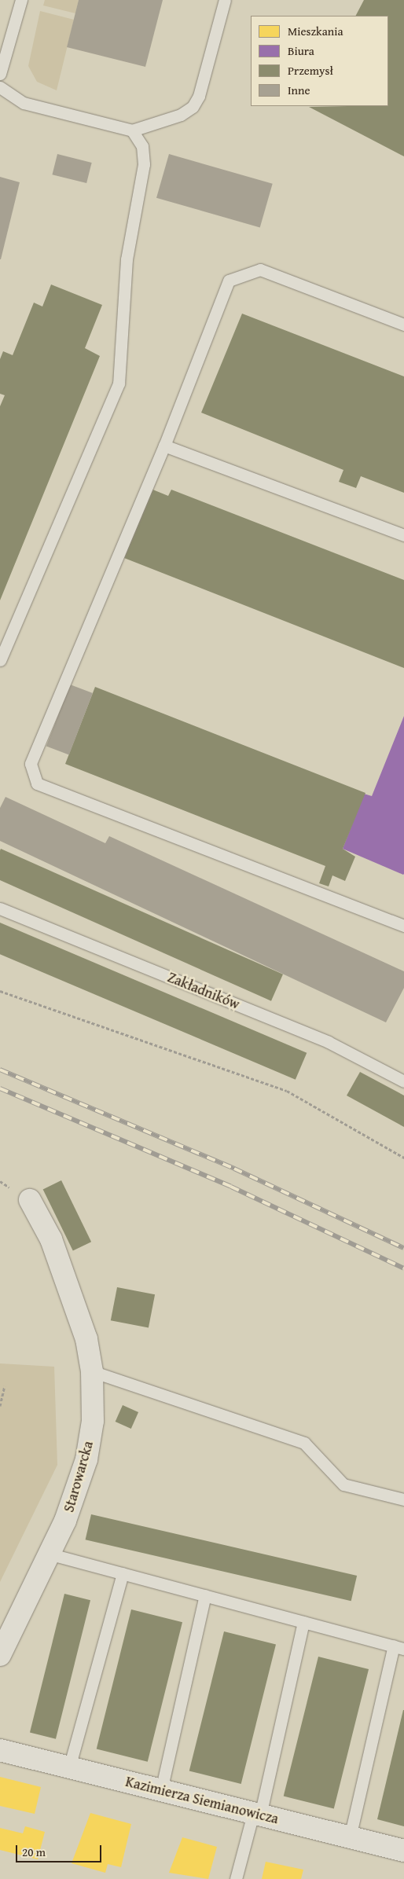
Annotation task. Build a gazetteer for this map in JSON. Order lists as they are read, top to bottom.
{
  "streets": {
    "street": ["Starowarcka", "Kazimierza Siemianowicza"],
    "lane": ["Zakładników"]
  },
  "legend": [
    "Mieszkania",
    "Biura",
    "Przemysł",
    "Inne"
  ],
  "scale_bar": "20 m"
}
